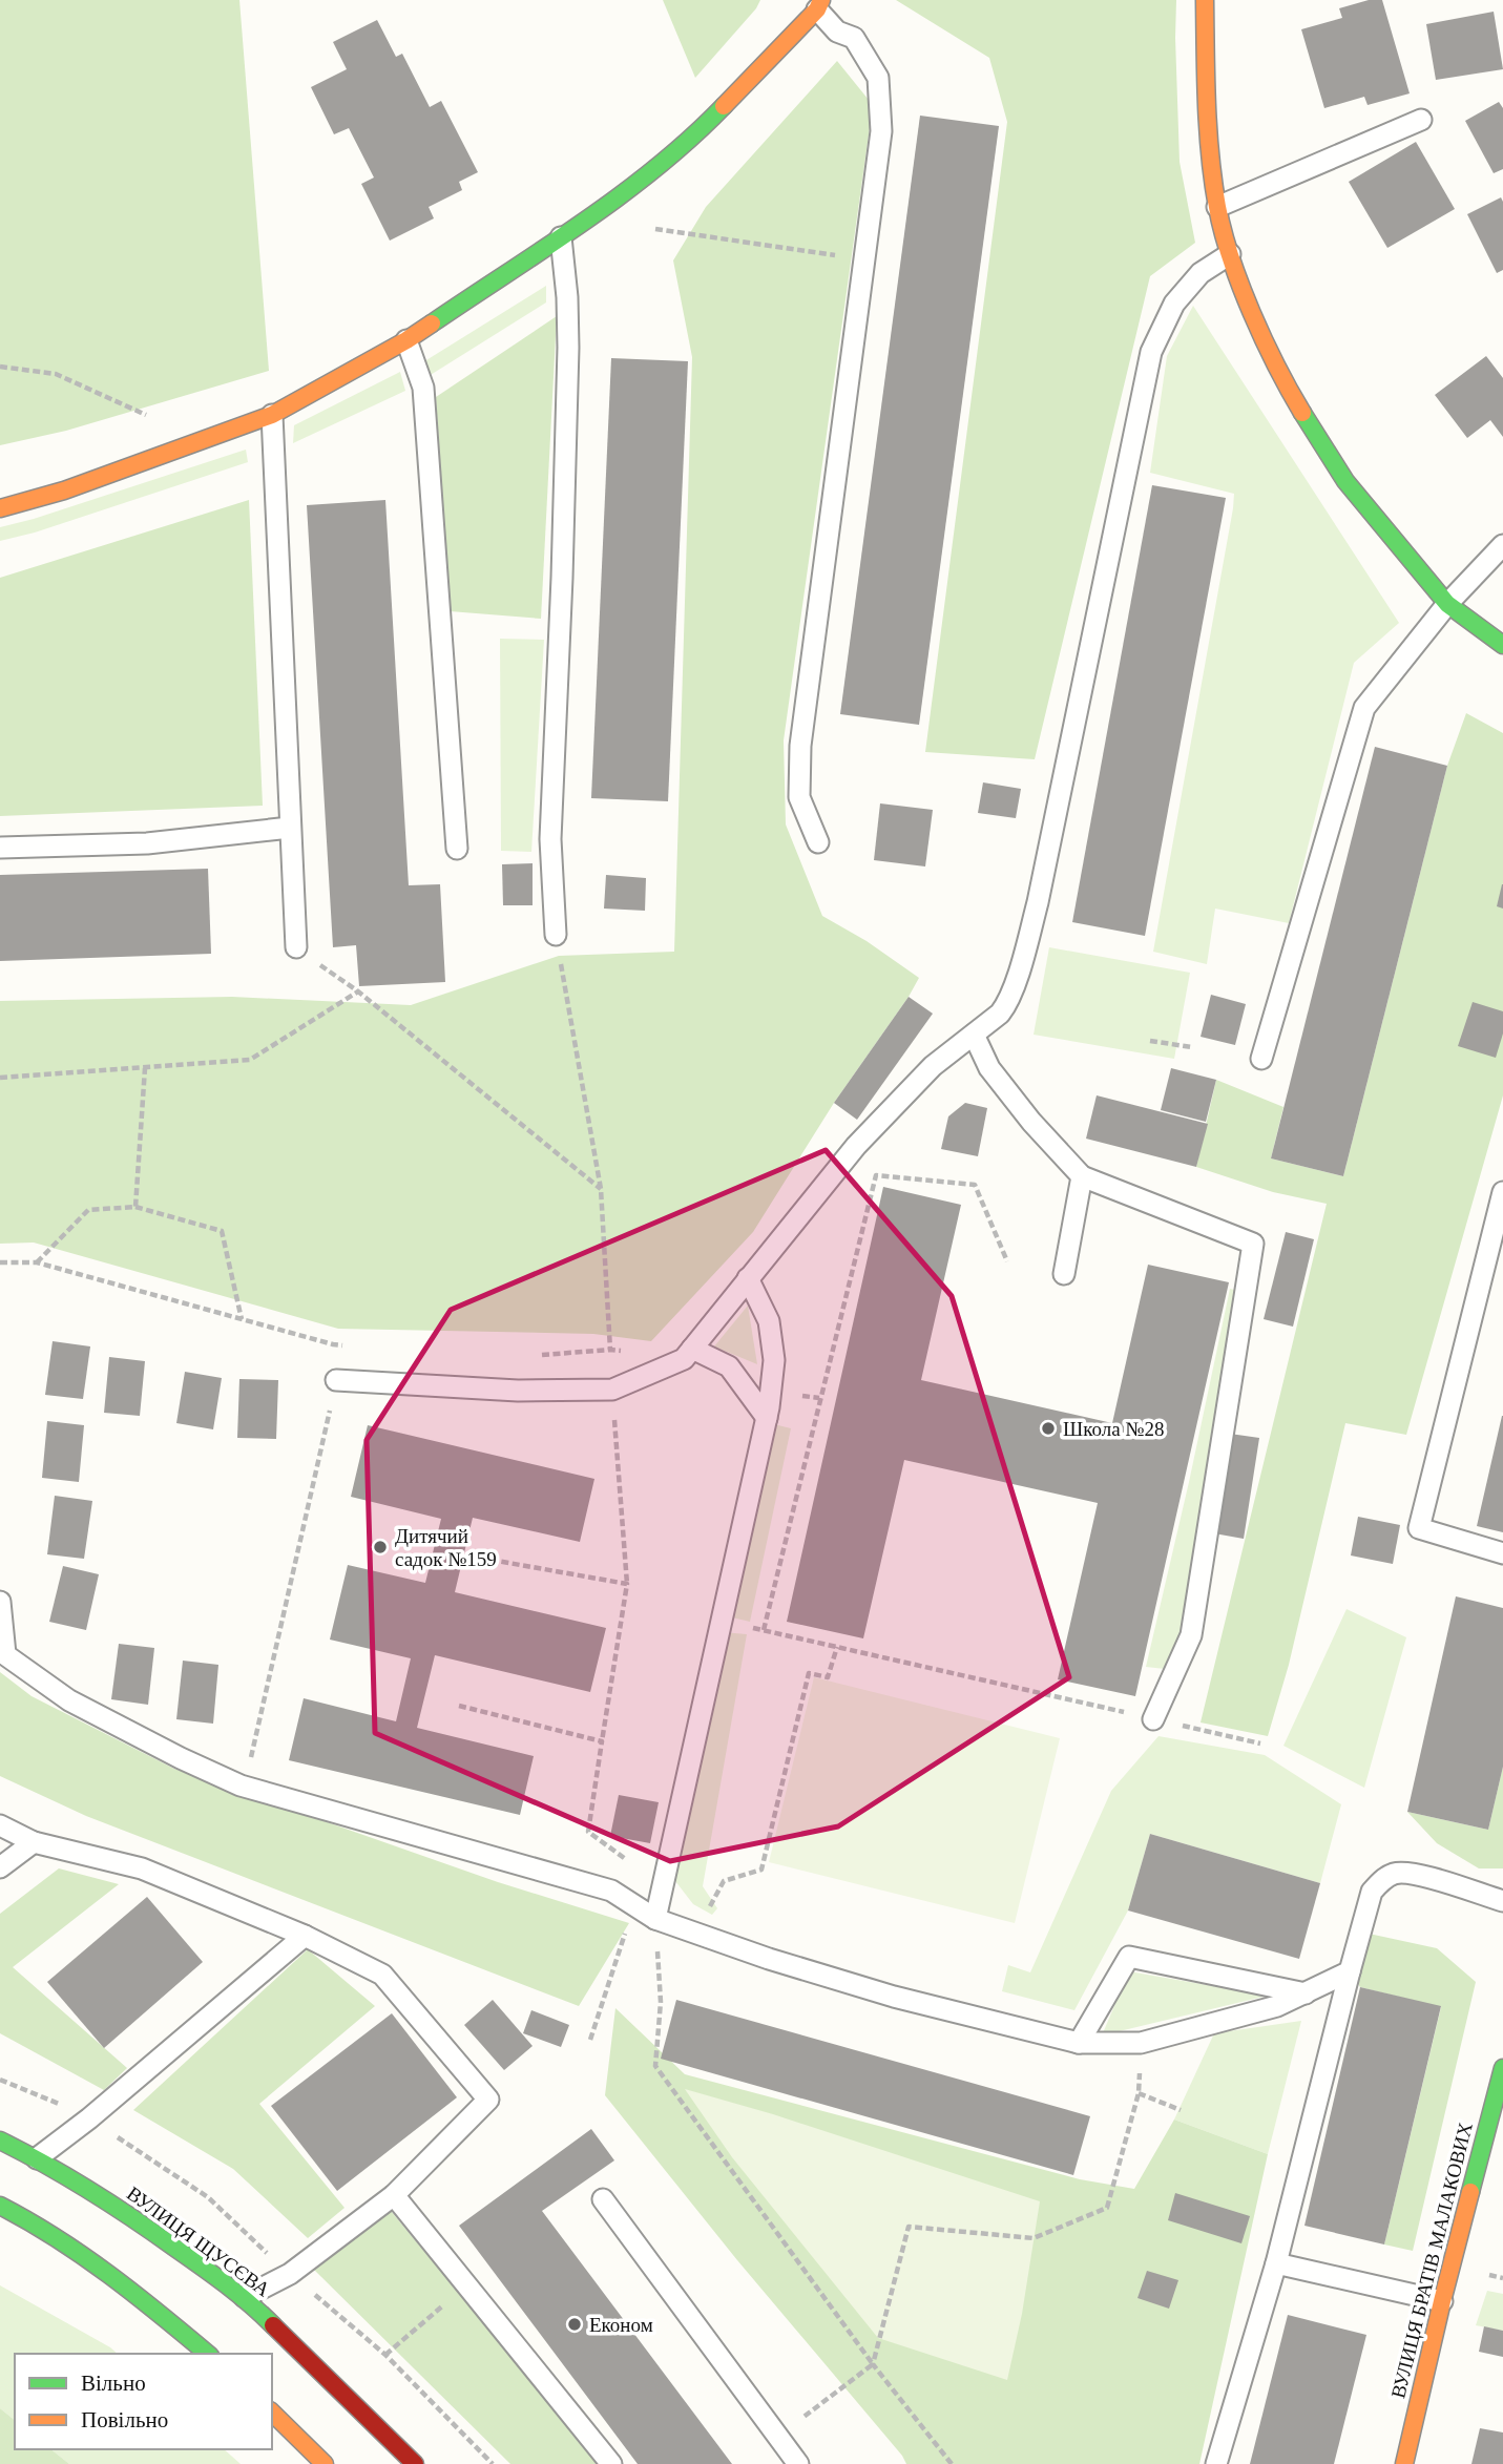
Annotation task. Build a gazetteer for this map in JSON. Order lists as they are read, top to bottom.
{
  "streets": {
    "street": ["ВУЛИЦЯ ЩУСЄВА", "ВУЛИЦЯ БРАТІВ МАЛАКОВИХ"]
  },
  "places": ["Школа №28", "Дитячий садок №159", "Економ"],
  "legend": ["Вільно", "Повільно"]
}
